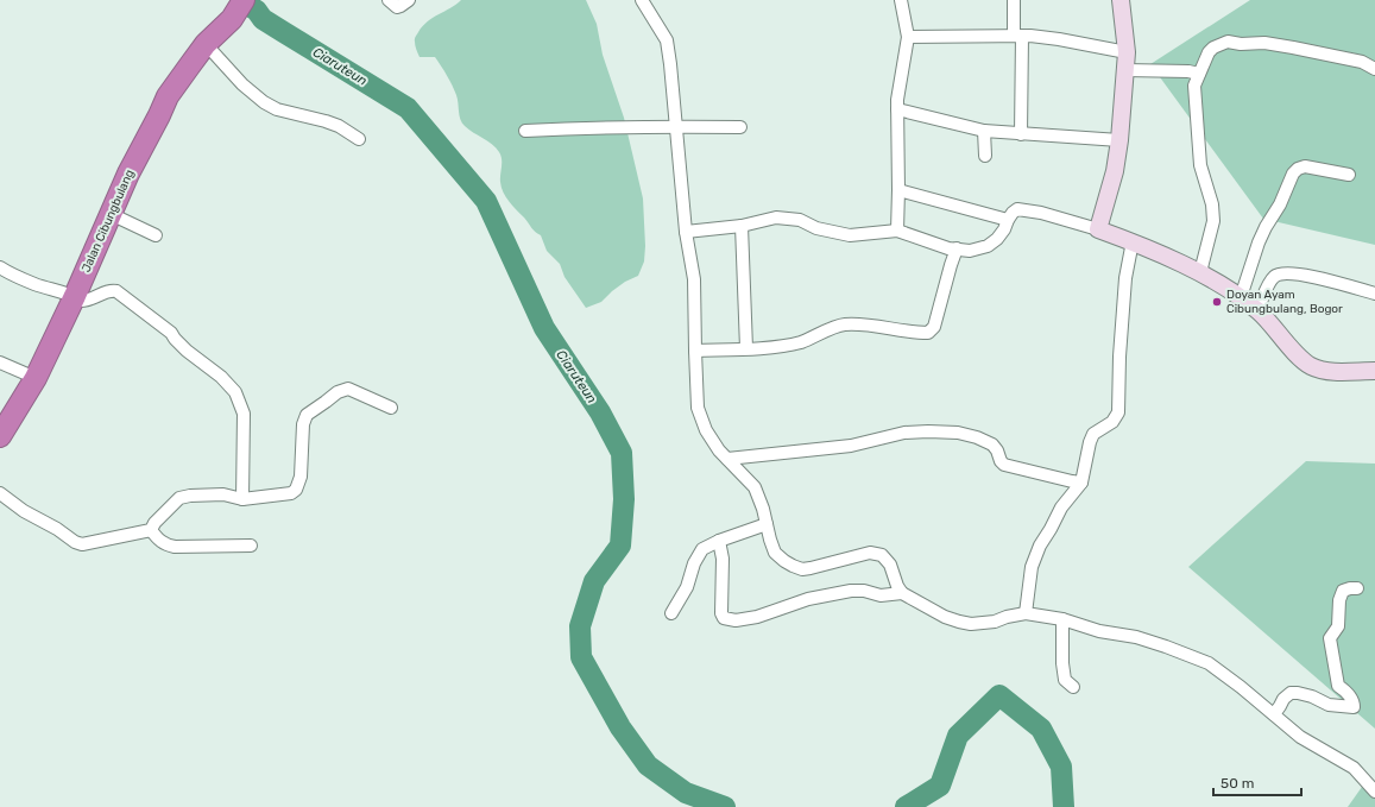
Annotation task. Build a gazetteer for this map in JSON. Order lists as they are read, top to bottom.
{
  "streets": {
    "highway": ["Jalan Cibungbulang"]
  },
  "water": ["Ciaruteun"],
  "places": ["Doyan Ayam Cibungbulang, Bogor"],
  "scale_bar": "50 m"
}
